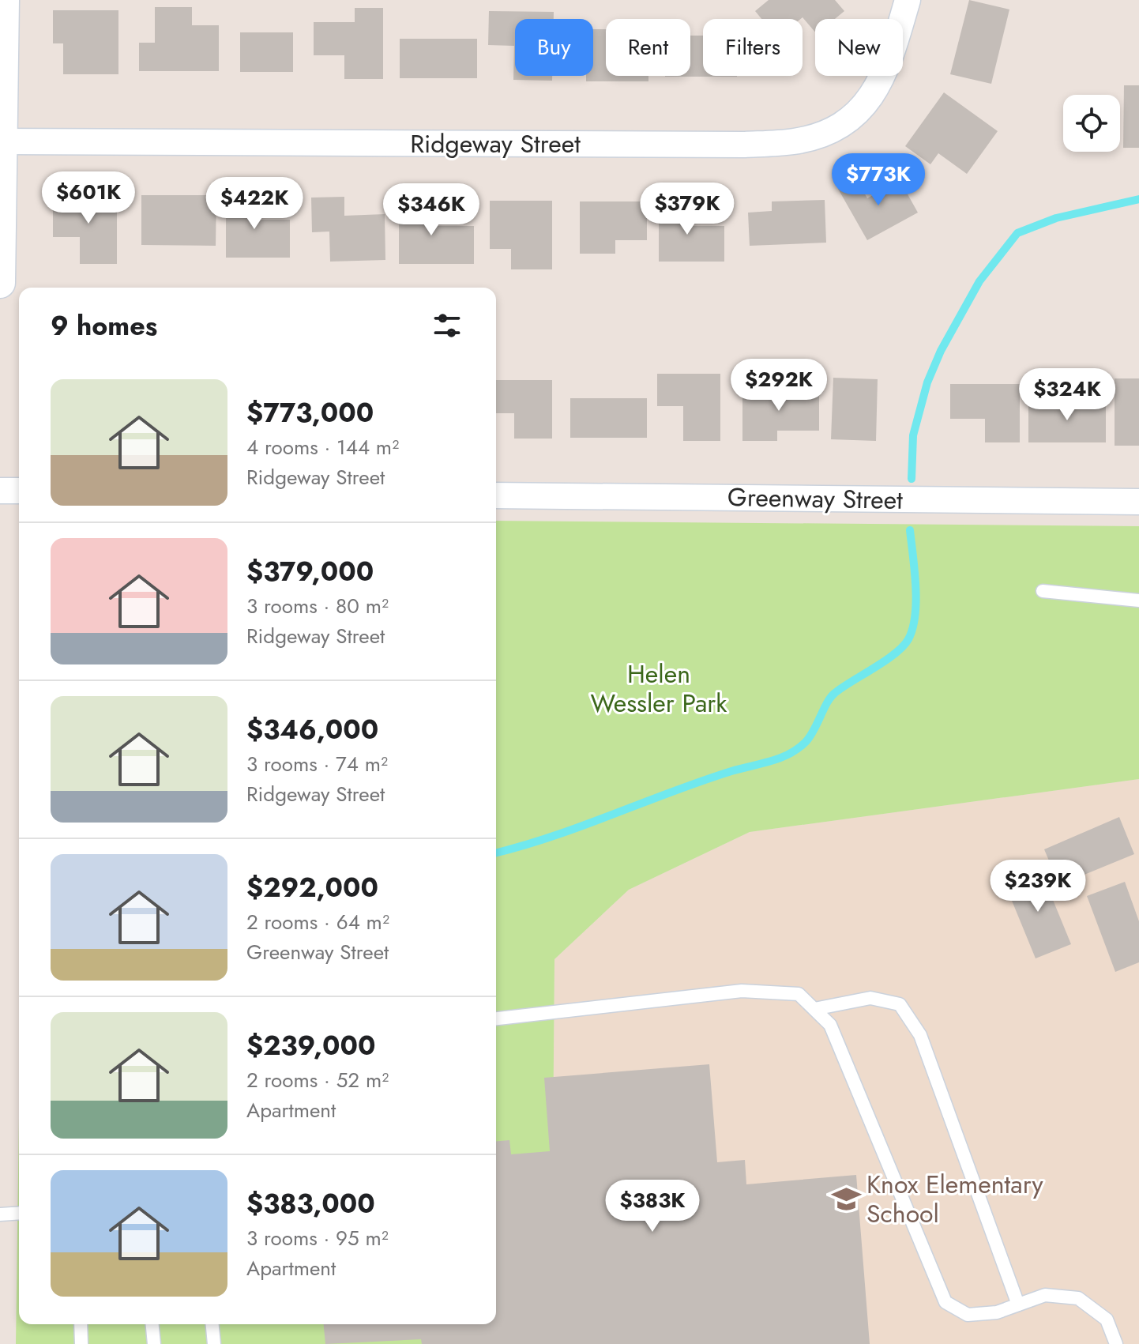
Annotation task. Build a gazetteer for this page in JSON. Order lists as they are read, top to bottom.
{
  "streets": {
    "street": ["Ridgeway Street", "Greenway Street"]
  },
  "parks": ["Helen Wessler Park"],
  "places": {
    "school or university": ["Knox Elementary School"]
  },
  "page": {
    "chip": [
      "Buy",
      "Rent",
      "Filters",
      "New"
    ],
    "price": [
      "$773K",
      "$601K",
      "$422K",
      "$379K",
      "$346K",
      "$292K",
      "$324K",
      "$239K",
      "$383K"
    ],
    "heading": "9 homes",
    "list": [
      {
        "name": "$773,000",
        "note": "4 rooms · 144 m² · Ridgeway Street"
      },
      {
        "name": "$379,000",
        "note": "3 rooms · 80 m² · Ridgeway Street"
      },
      {
        "name": "$346,000",
        "note": "3 rooms · 74 m² · Ridgeway Street"
      },
      {
        "name": "$292,000",
        "note": "2 rooms · 64 m² · Greenway Street"
      },
      {
        "name": "$239,000",
        "note": "2 rooms · 52 m² · Apartment"
      },
      {
        "name": "$383,000",
        "note": "3 rooms · 95 m² · Apartment"
      }
    ]
  }
}
